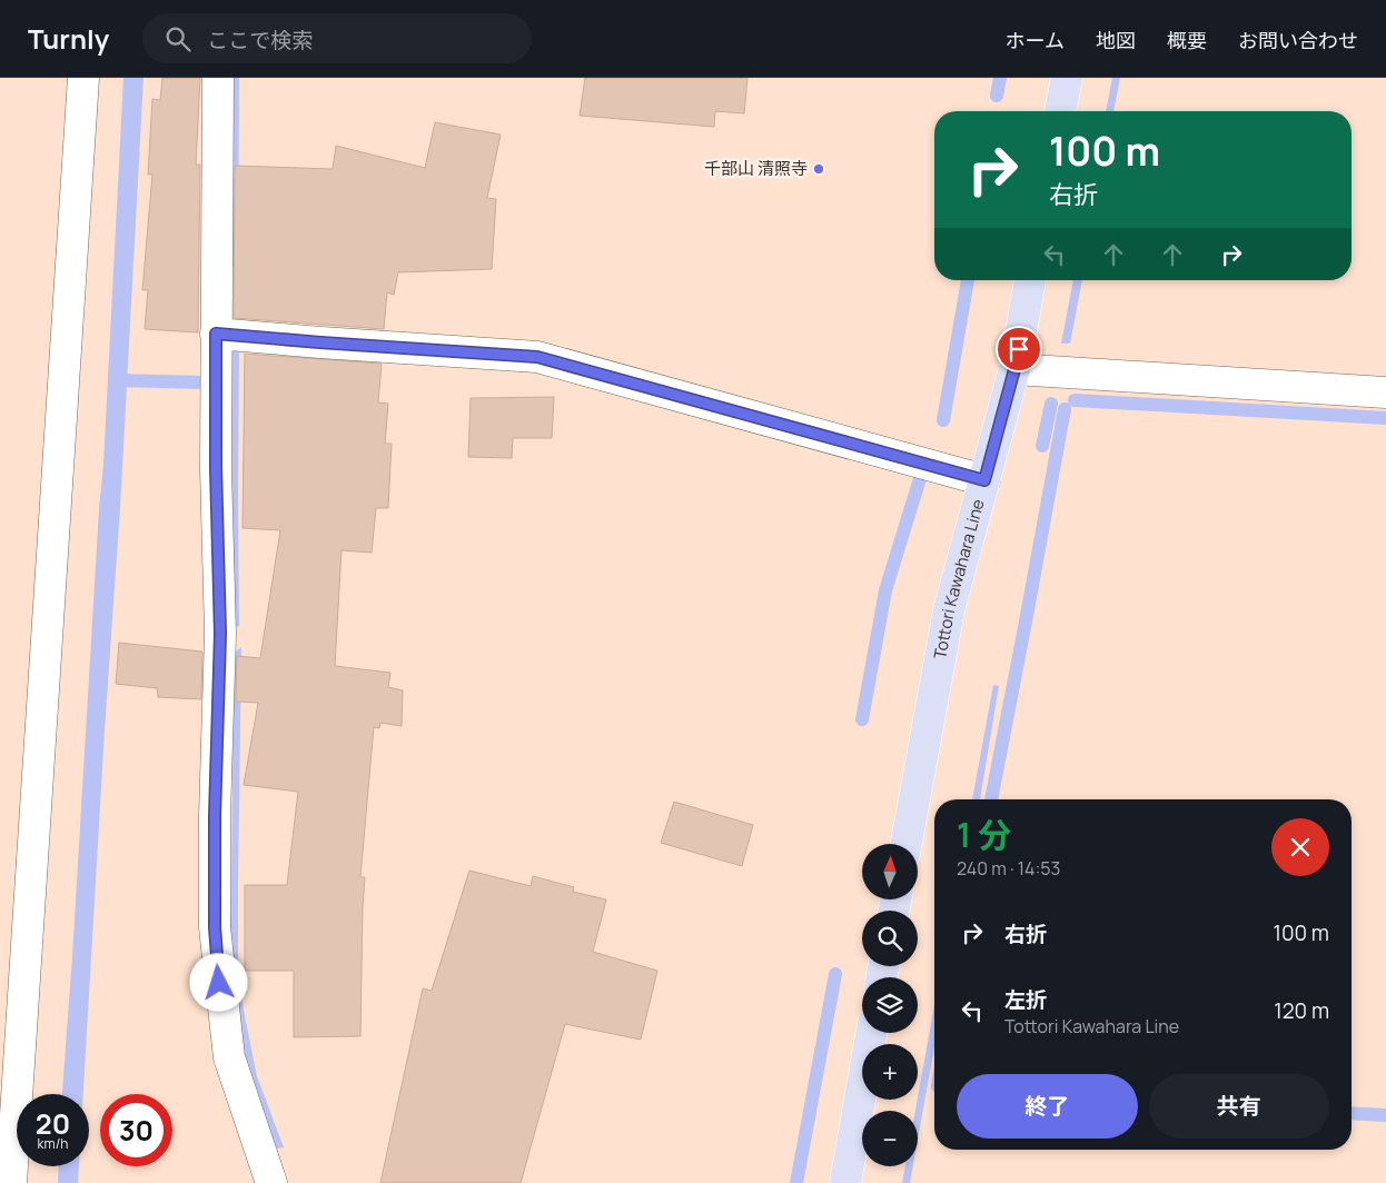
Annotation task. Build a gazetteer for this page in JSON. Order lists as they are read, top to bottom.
{
  "streets": {
    "main road": ["Tottori Kawahara Line"]
  },
  "places": ["千部山 清照寺"],
  "north": "top",
  "page": {
    "header": "Turnly",
    "search": "ここで検索",
    "nav": [
      "ホーム",
      "地図",
      "概要",
      "お問い合わせ"
    ],
    "turn": ["100 m", "右折"],
    "heading": ["1 分", "240 m · 14:53"],
    "map_buttons": ["+", "−"],
    "list": [
      {
        "name": "右折",
        "value": "100 m"
      },
      {
        "name": "左折",
        "note": "Tottori Kawahara Line",
        "value": "120 m"
      }
    ],
    "buttons": ["終了", "共有"],
    "speed": "20 km/h",
    "limit": "30"
  }
}
